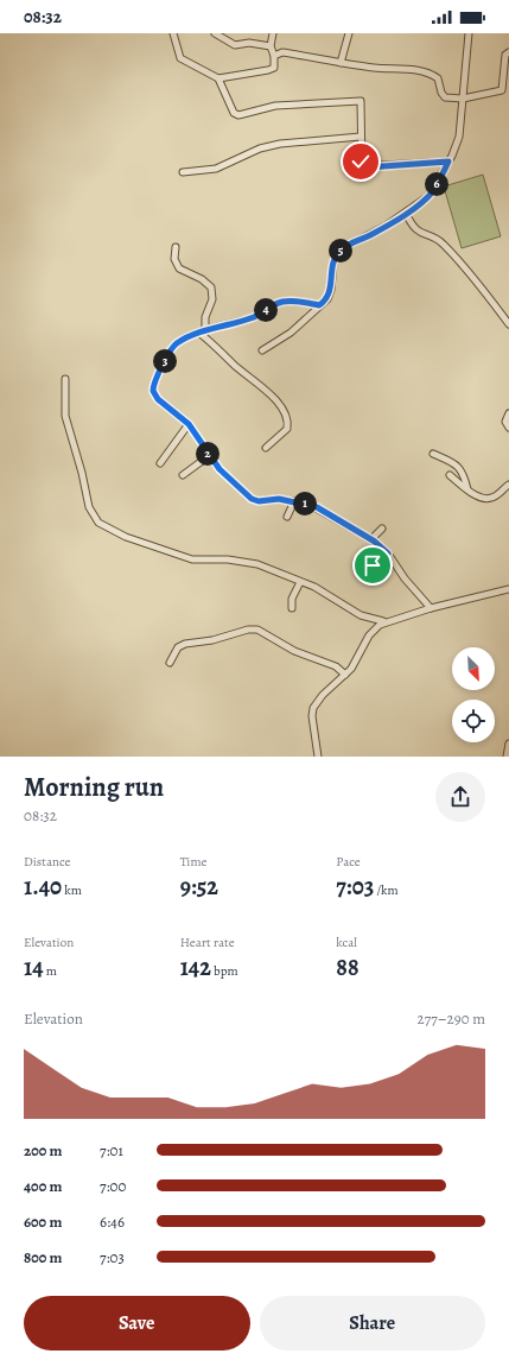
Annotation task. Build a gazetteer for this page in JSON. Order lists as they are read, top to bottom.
{
  "north": "bottom right",
  "page": {
    "status": "08:32",
    "pins": [
      "6",
      "5",
      "4",
      "3",
      "2",
      "1"
    ],
    "heading": ["Morning run", "08:32"],
    "stats": [
      ["Distance", "1.40 km"],
      ["Time", "9:52"],
      ["Pace", "7:03 /km"],
      ["Elevation", "14 m"],
      ["Heart rate", "142 bpm"],
      ["kcal", "88"]
    ],
    "chart": ["Elevation", "277–290 m"],
    "list": [
      {
        "name": "200 m",
        "note": "7:01"
      },
      {
        "name": "400 m",
        "note": "7:00"
      },
      {
        "name": "600 m",
        "note": "6:46"
      },
      {
        "name": "800 m",
        "note": "7:03"
      }
    ],
    "buttons": ["Save", "Share"]
  }
}
